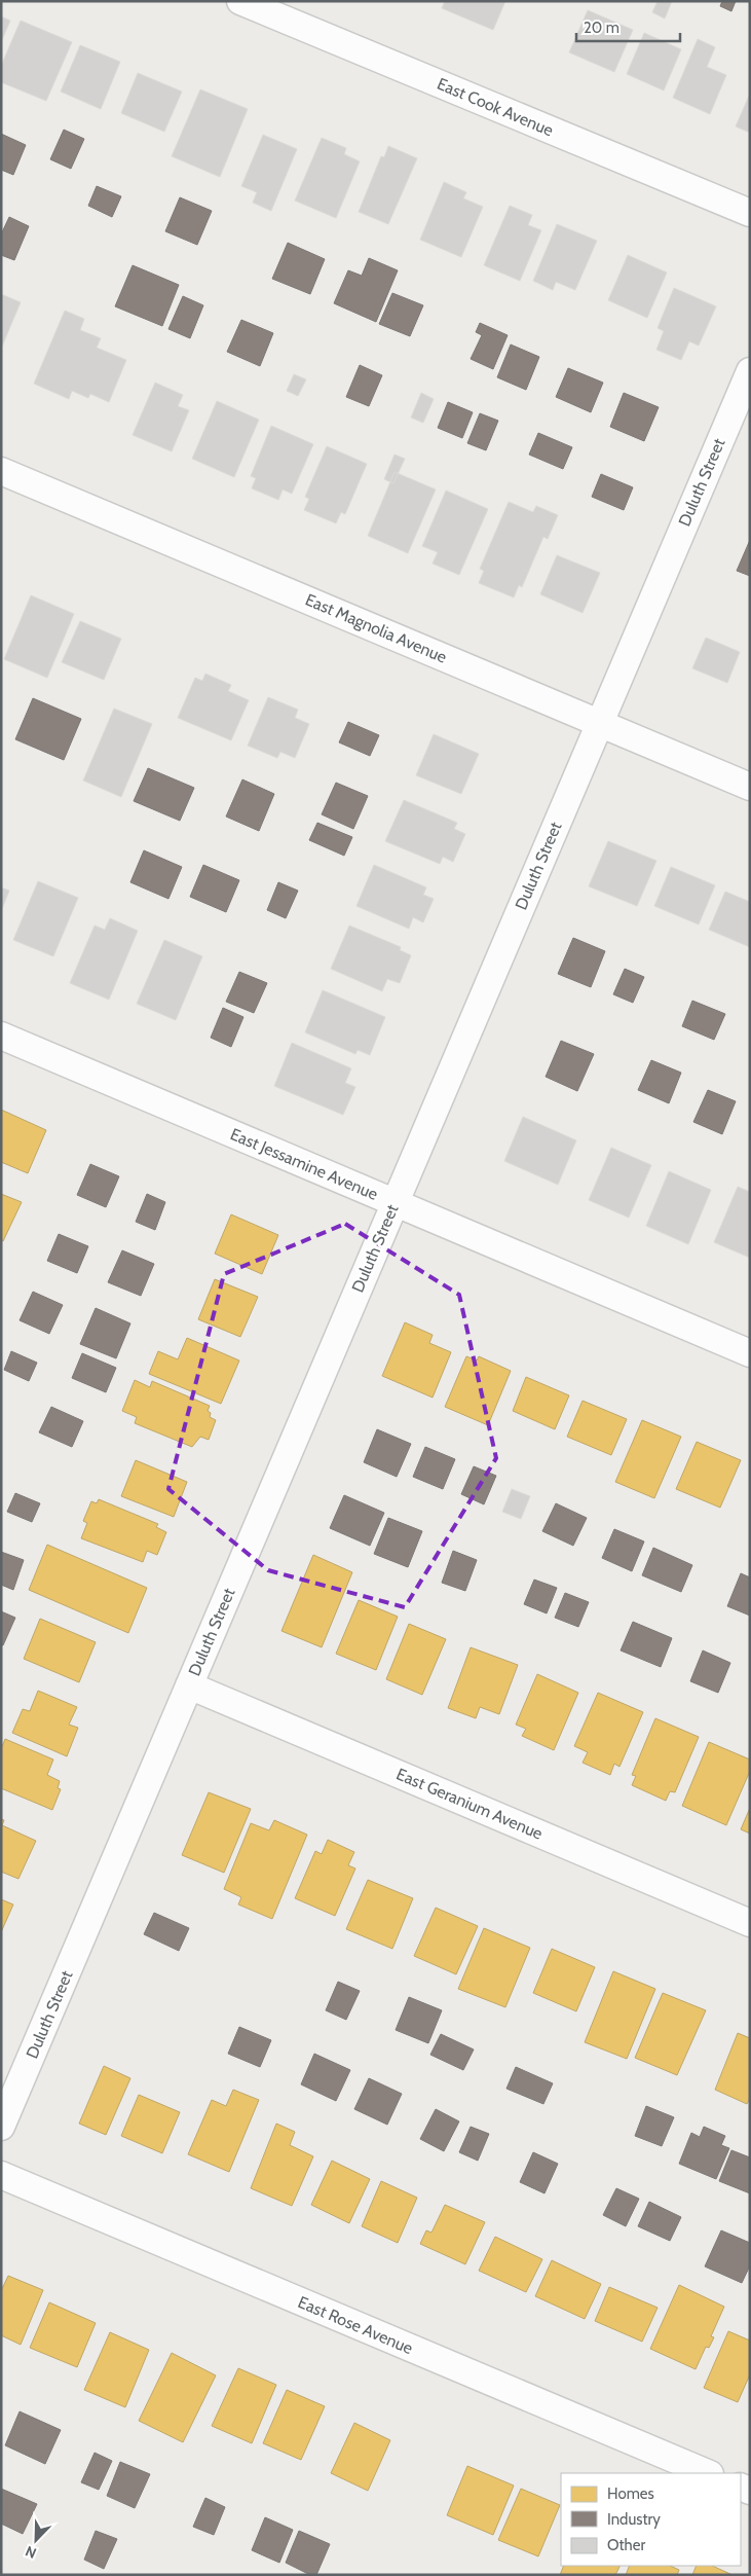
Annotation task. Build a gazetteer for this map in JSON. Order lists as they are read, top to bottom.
{
  "streets": {
    "street": [
      "East Cook Avenue",
      "Duluth Street",
      "East Magnolia Avenue",
      "East Jessamine Avenue",
      "East Geranium Avenue",
      "East Rose Avenue"
    ]
  },
  "crossings": [
    ["Duluth Street", "East Magnolia Avenue"],
    ["Duluth Street", "East Jessamine Avenue"],
    ["Duluth Street", "East Geranium Avenue"]
  ],
  "legend": ["Homes", "Industry", "Other"],
  "scale_bar": "20 m",
  "north": "bottom left"
}
